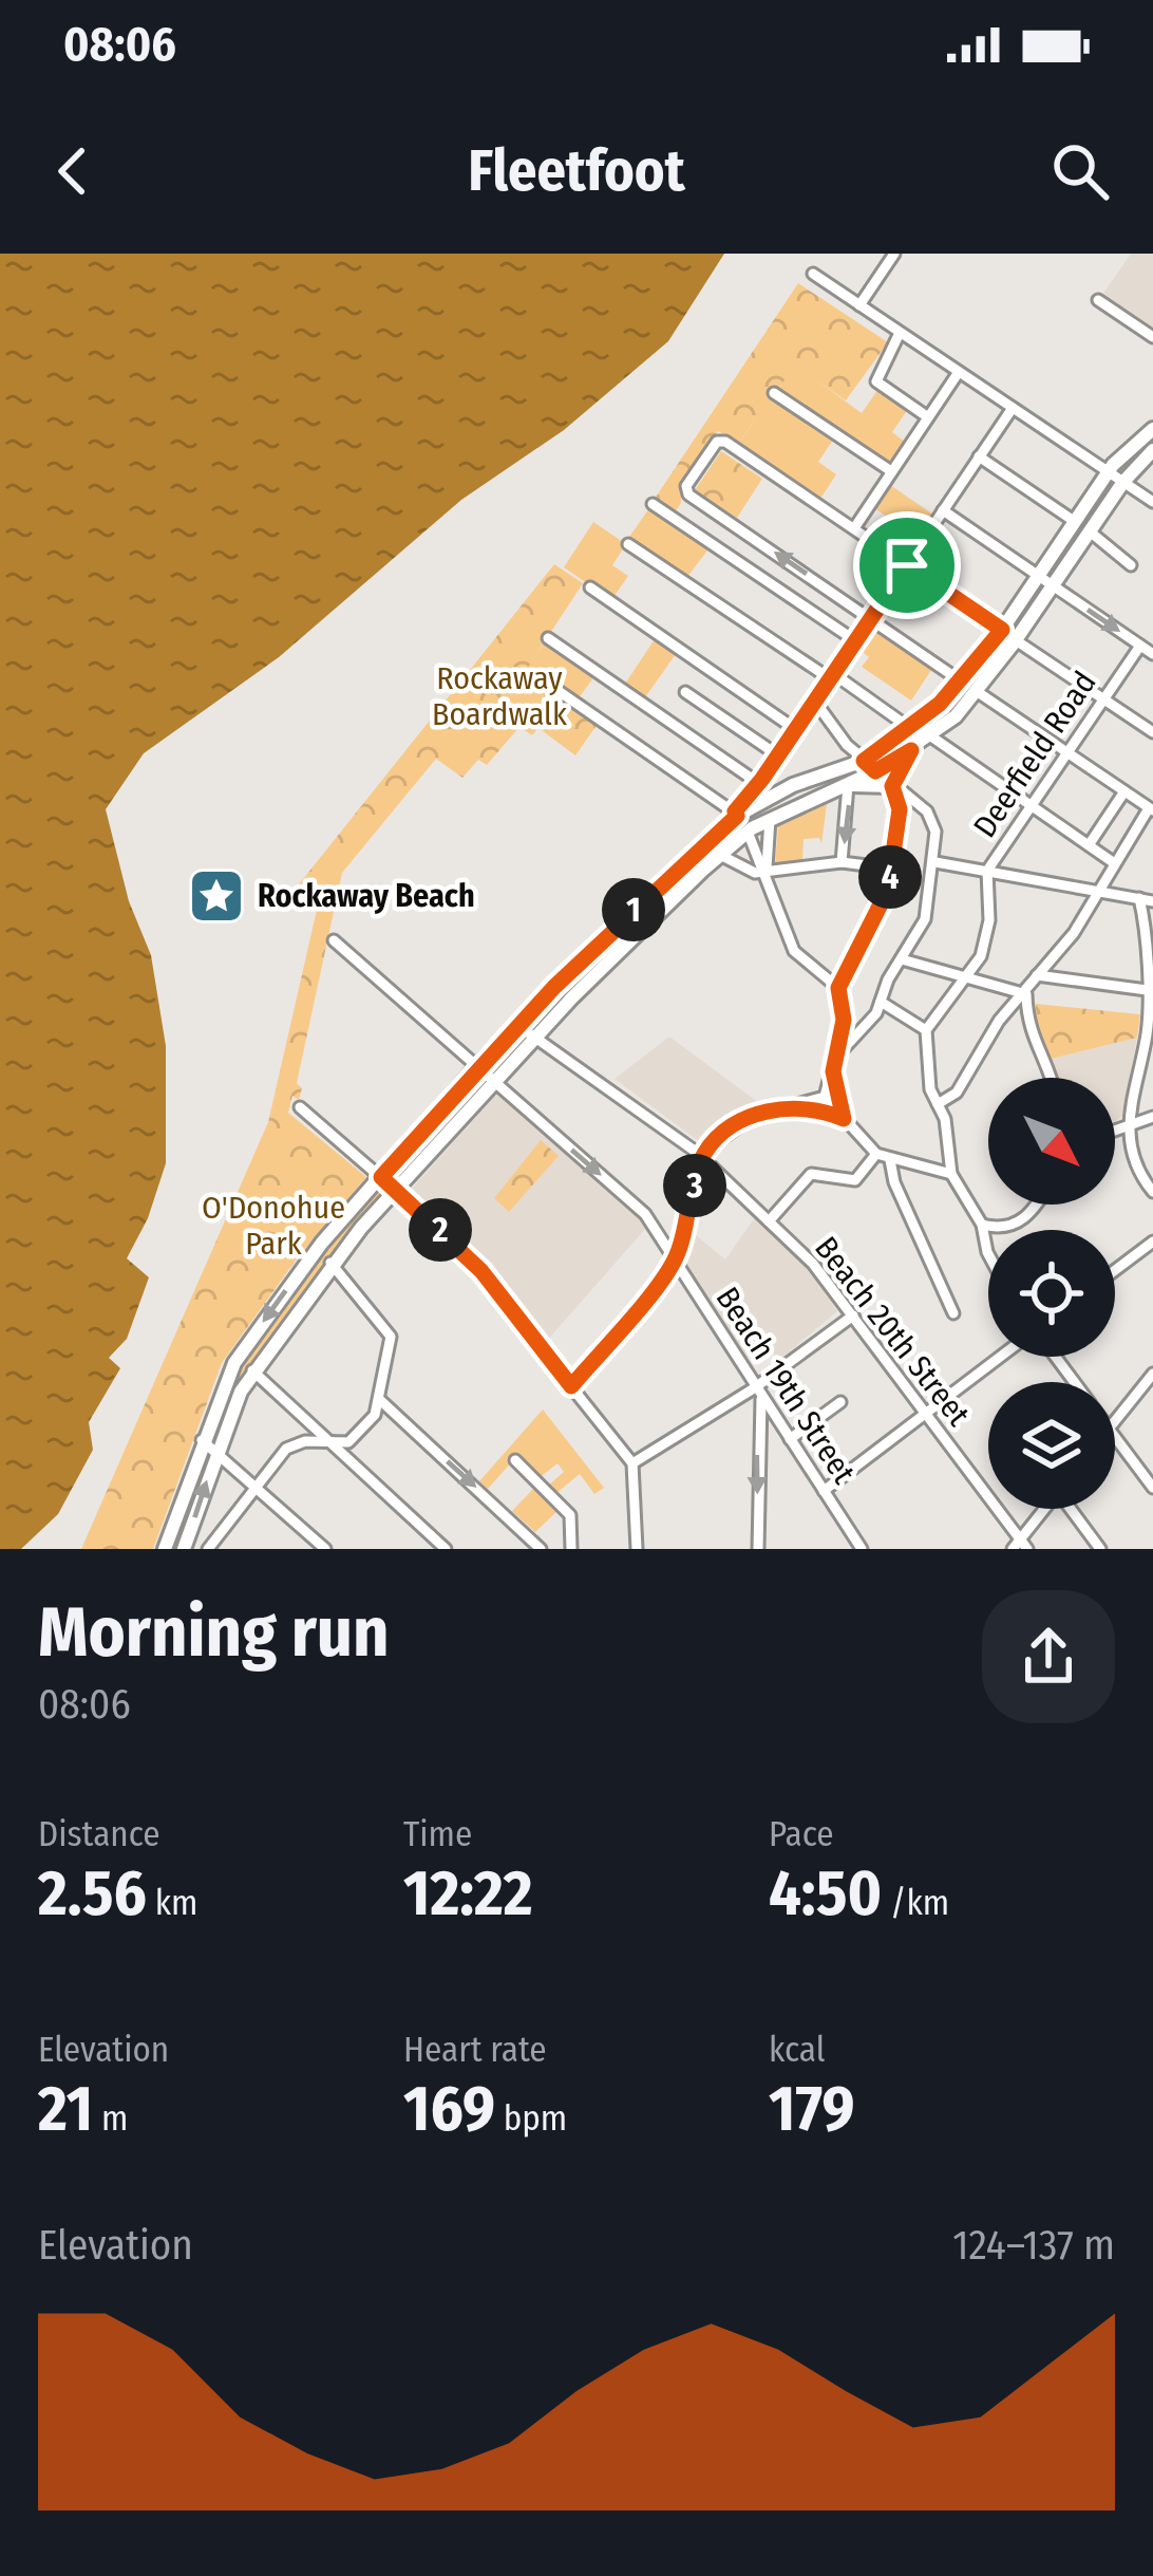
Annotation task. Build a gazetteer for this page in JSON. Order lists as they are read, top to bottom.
{
  "streets": {
    "street": ["Deerfield Road", "Beach 20th Street", "Beach 19th Street"]
  },
  "parks": ["Rockaway Boardwalk", "O'Donohue Park"],
  "places": {
    "place": ["Rockaway Beach"]
  },
  "north": "bottom right",
  "page": {
    "status": "08:06",
    "header": "Fleetfoot",
    "pins": [
      "4",
      "1",
      "3",
      "2"
    ],
    "heading": ["Morning run", "08:06"],
    "stats": [
      ["Distance", "2.56 km"],
      ["Time", "12:22"],
      ["Pace", "4:50 /km"],
      ["Elevation", "21 m"],
      ["Heart rate", "169 bpm"],
      ["kcal", "179"]
    ],
    "chart": ["Elevation", "124–137 m"]
  }
}
